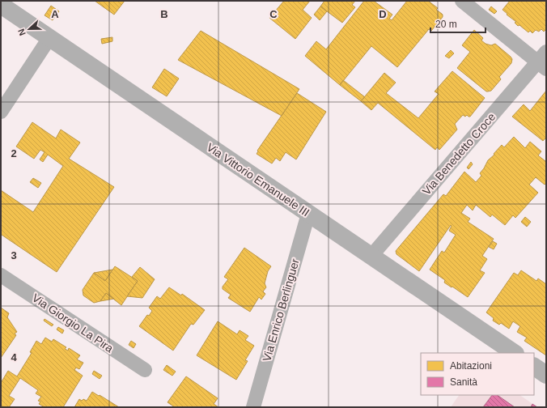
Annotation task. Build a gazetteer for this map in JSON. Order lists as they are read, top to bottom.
{
  "streets": {
    "street": [
      "Via Benedetto Croce",
      "Via Vittorio Emanuele III",
      "Via Enrico Berlinguer",
      "Via Giorgio La Pira"
    ]
  },
  "crossings": [
    ["Via Benedetto Croce", "Via Vittorio Emanuele III"],
    ["Via Vittorio Emanuele III", "Via Enrico Berlinguer"]
  ],
  "legend": ["Abitazioni", "Sanità"],
  "scale_bar": "20 m",
  "north": "left",
  "grid": {
    "columns": [
      "A",
      "B",
      "C",
      "D"
    ],
    "rows": ["2", "3", "4"]
  }
}
